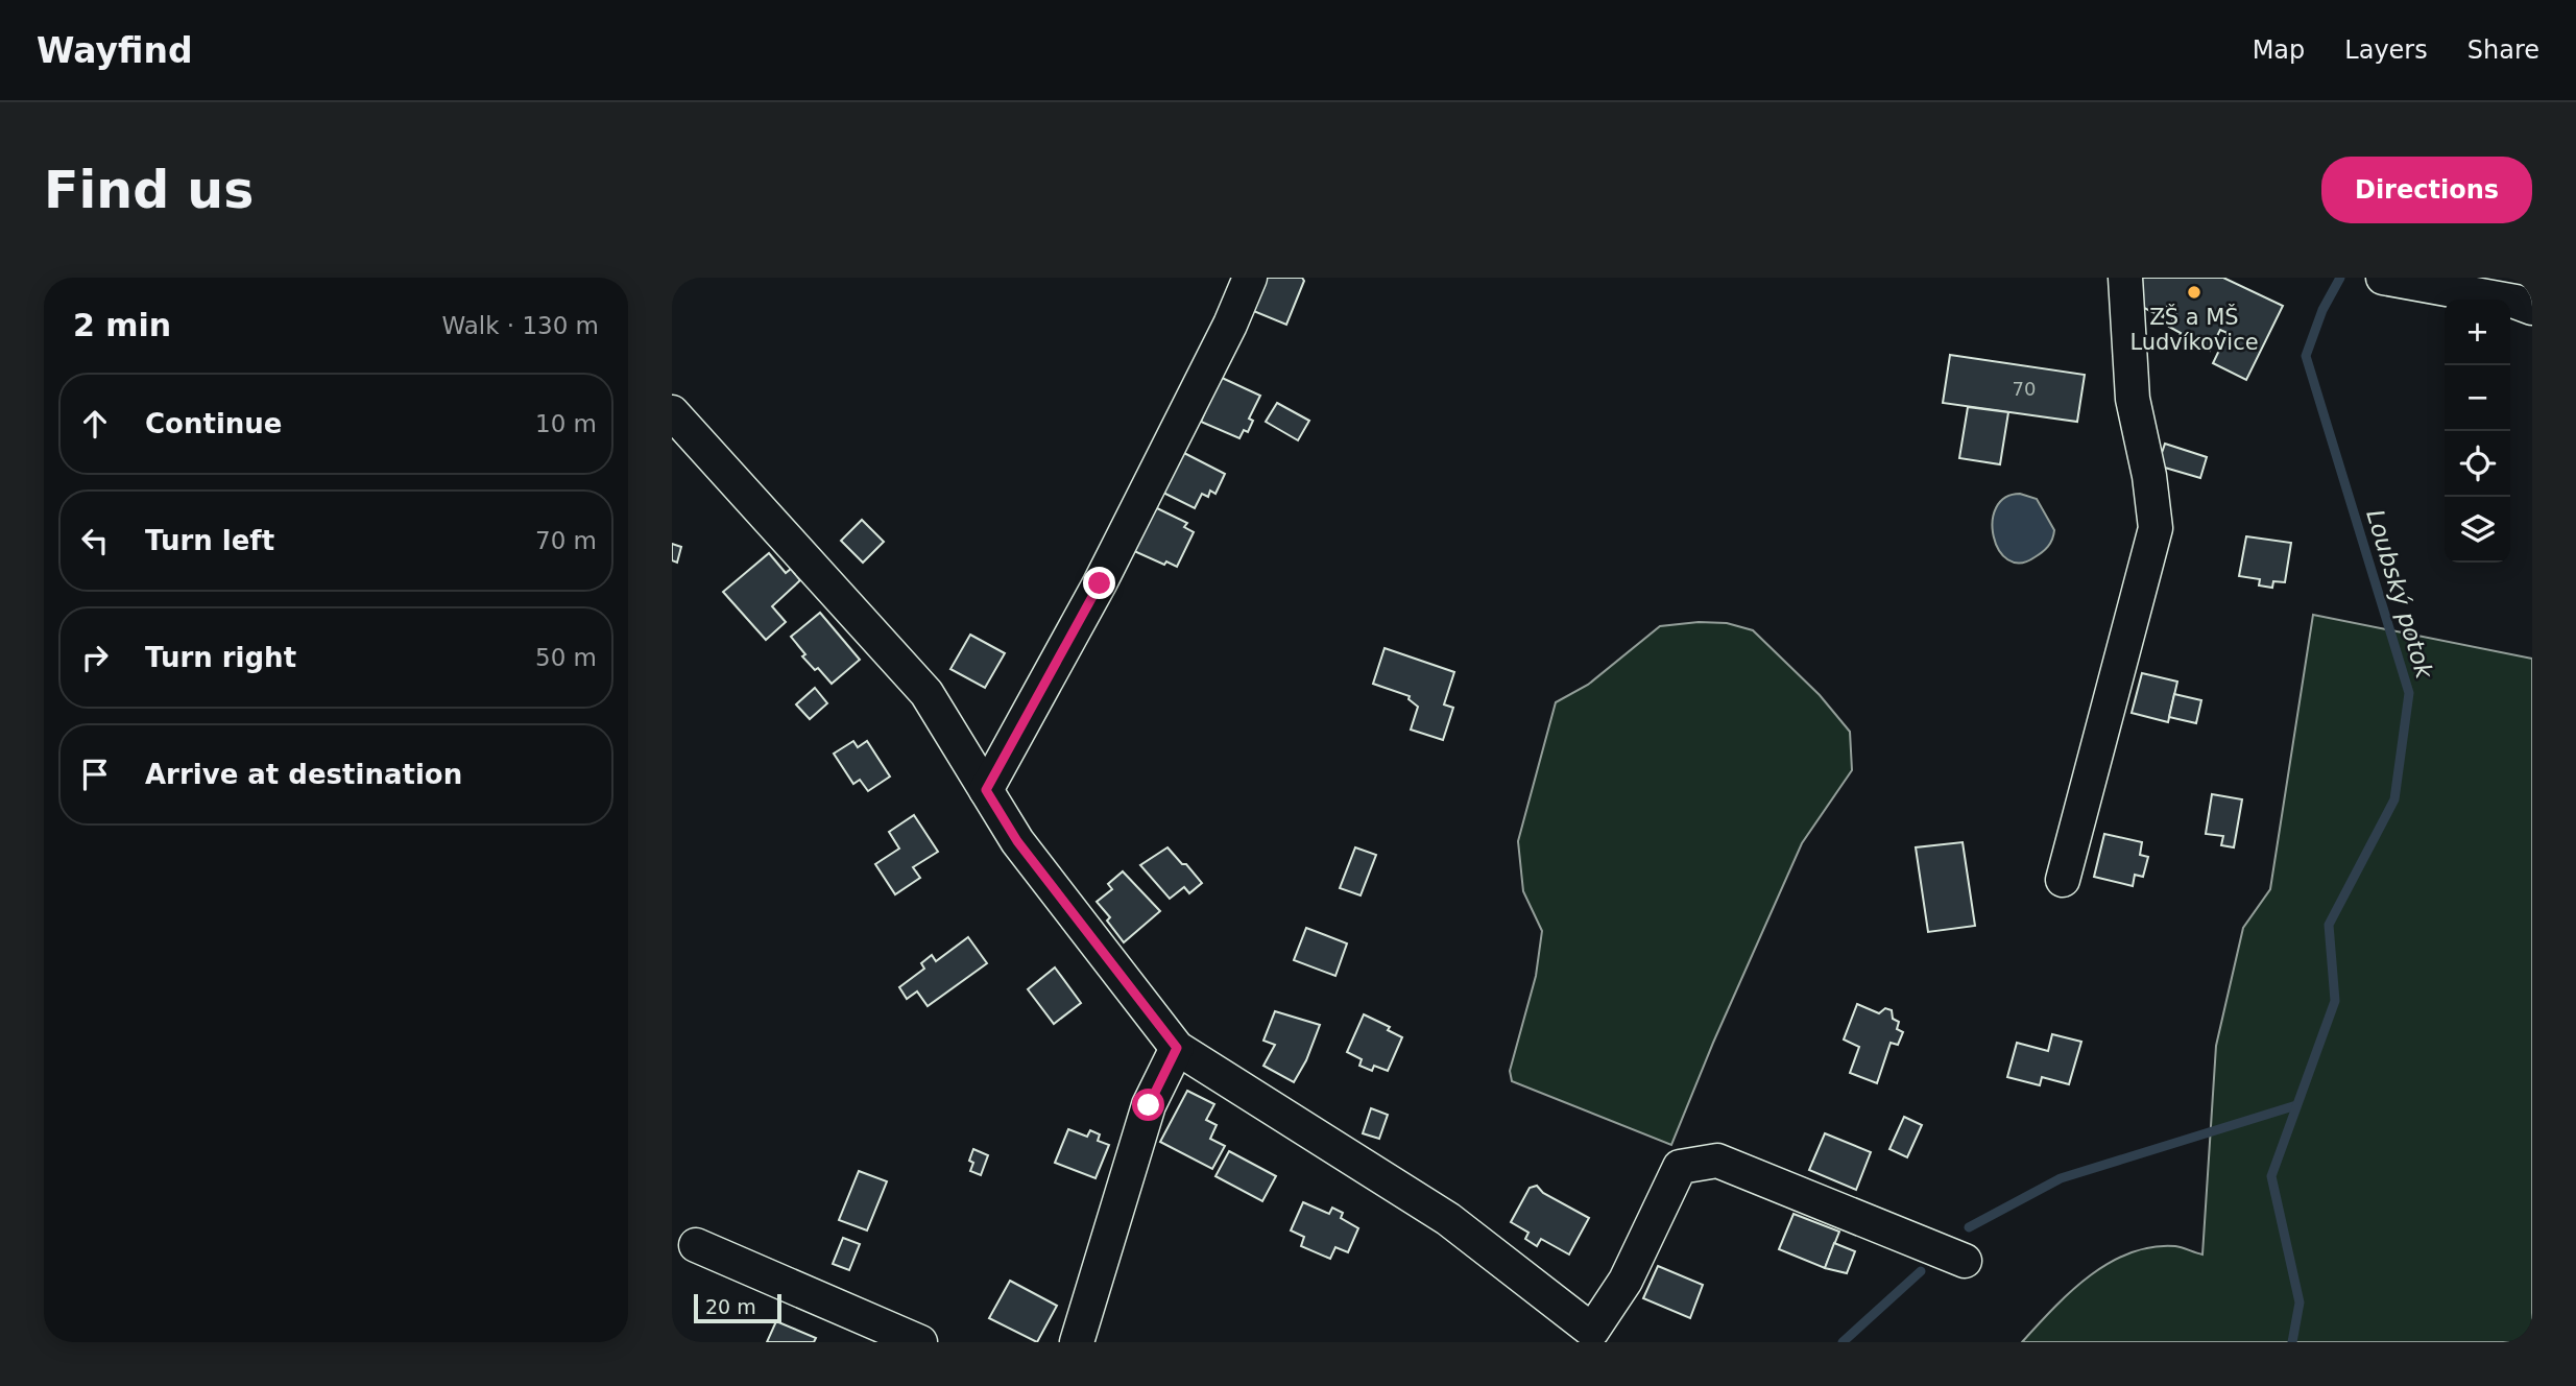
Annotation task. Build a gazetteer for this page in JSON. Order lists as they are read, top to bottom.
{
  "water": ["Loubský potok"],
  "places": ["ZŠ a MŠ Ludvíkovice"],
  "house_numbers": ["70"],
  "scale_bar": "20 m",
  "page": {
    "header": "Wayfind",
    "nav": ["Map", "Layers", "Share"],
    "buttons": "Directions",
    "title": "Find us",
    "heading": ["2 min", "Walk · 130 m"],
    "map_buttons": ["+", "−"],
    "list": [
      ["Continue", "10 m"],
      ["Turn left", "70 m"],
      ["Turn right", "50 m"],
      "Arrive at destination"
    ],
    "scale": "20 m"
  }
}
